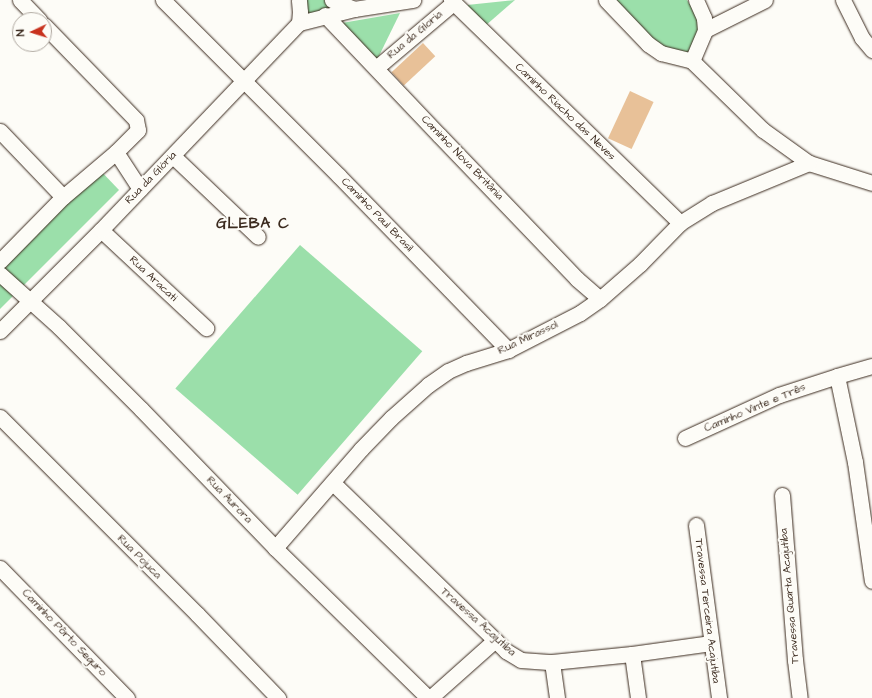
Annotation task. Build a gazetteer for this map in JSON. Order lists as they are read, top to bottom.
{
  "streets": {
    "street": [
      "Rua da Gloria",
      "Caminho Riacho das Neves",
      "Caminho Nova Britânia",
      "Rua da Glória",
      "Caminho Paul Brasil",
      "Rua Aracati",
      "Rua Mirassol",
      "Caminho Vinte e Três",
      "Rua Aurora",
      "Rua Pojuca",
      "Travessa Quarta Acajutiba",
      "Travessa Terceira Acajutiba",
      "Travessa Acajutiba",
      "Caminho Pôrto Seguro"
    ]
  },
  "crossings": [
    ["Rua da Gloria", "Caminho Riacho das Neves"],
    ["Rua da Gloria", "Caminho Nova Britânia"],
    ["Caminho Riacho das Neves", "Rua Mirassol"],
    ["Caminho Nova Britânia", "Rua Mirassol"],
    ["Rua da Glória", "Caminho Paul Brasil"],
    ["Rua da Glória", "Rua Aracati"],
    ["Rua da Glória", "Rua Aurora"],
    ["Caminho Paul Brasil", "Rua Mirassol"],
    ["Rua Mirassol", "Rua Aurora"],
    ["Rua Mirassol", "Travessa Acajutiba"],
    ["Travessa Terceira Acajutiba", "Travessa Acajutiba"]
  ],
  "districts": ["GLEBA C"],
  "north": "left"
}
